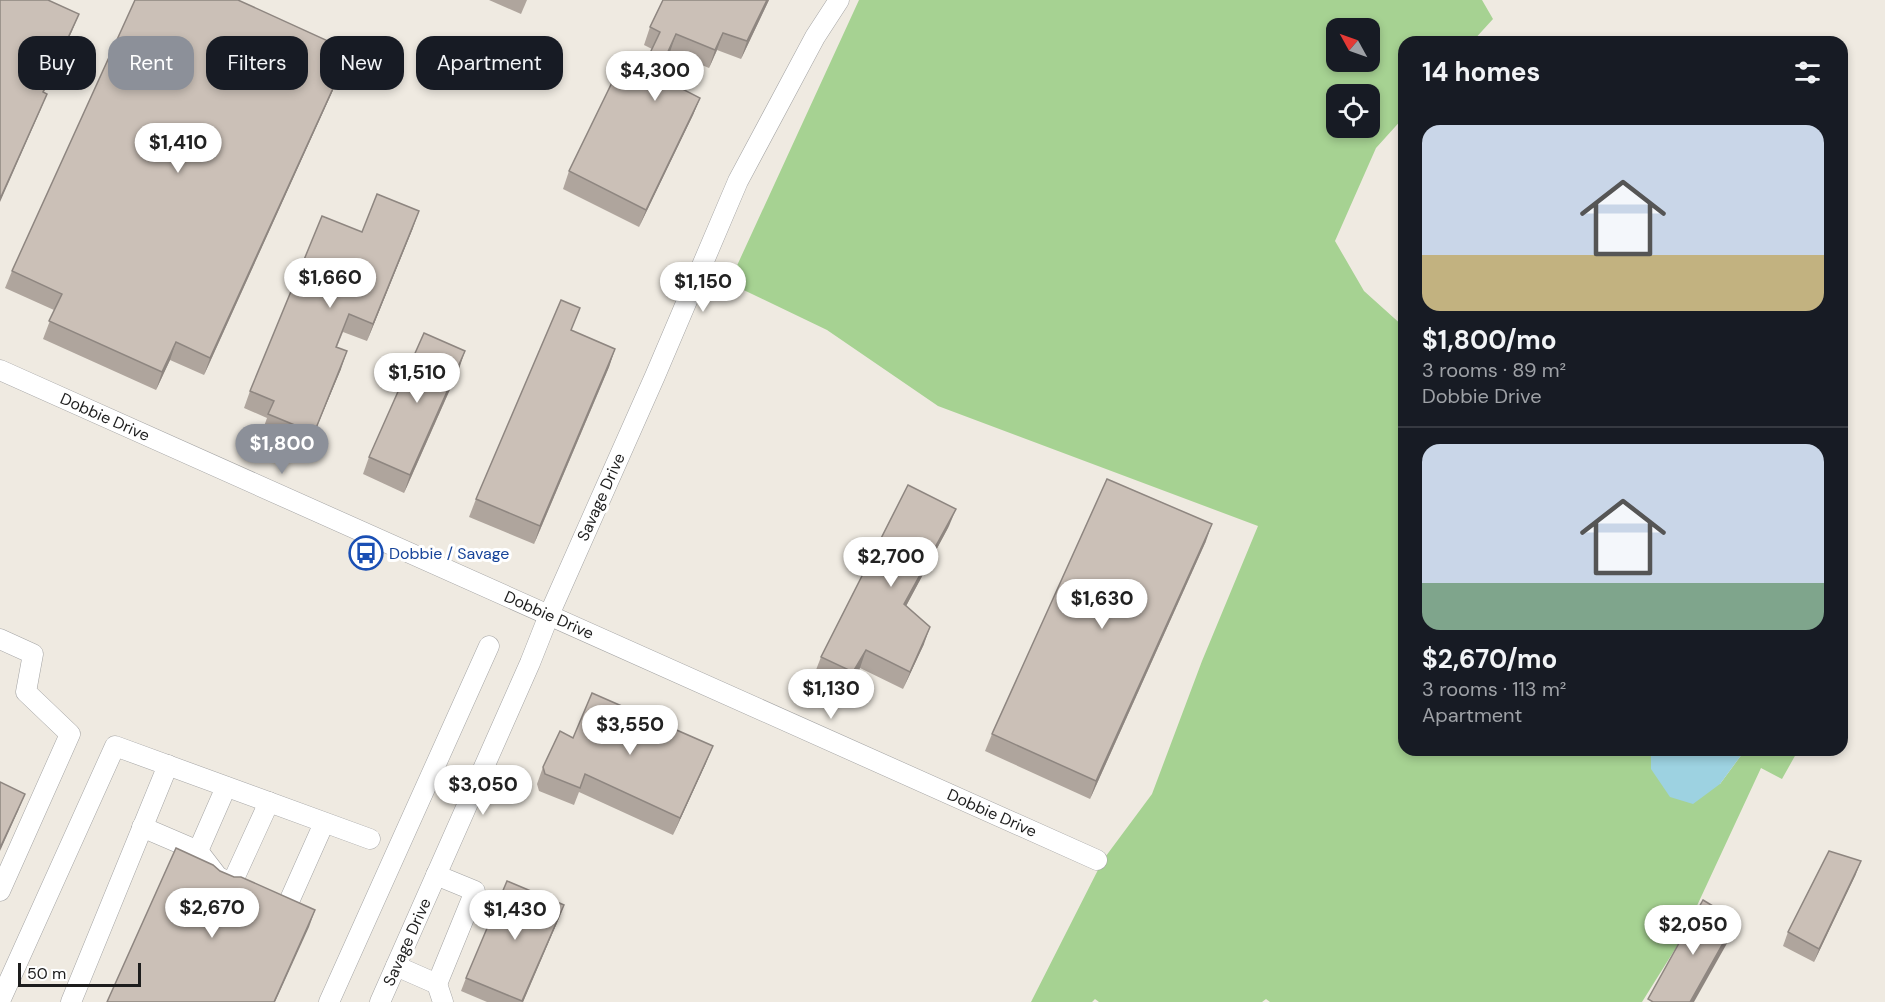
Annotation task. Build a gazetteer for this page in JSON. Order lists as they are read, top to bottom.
{
  "streets": {
    "street": ["Dobbie Drive", "Savage Drive"]
  },
  "crossings": [
    ["Dobbie Drive", "Savage Drive"]
  ],
  "places": {
    "bus stop": ["Dobbie / Savage"]
  },
  "scale_bar": "50 m",
  "north": "top left",
  "page": {
    "chip": [
      "Buy",
      "Rent",
      "Filters",
      "New",
      "Apartment"
    ],
    "heading": "14 homes",
    "price": [
      "$4,300",
      "$1,410",
      "$1,660",
      "$1,150",
      "$1,510",
      "$1,800",
      "$2,700",
      "$1,630",
      "$1,130",
      "$3,550",
      "$3,050",
      "$2,670",
      "$1,430",
      "$2,050"
    ],
    "list": [
      {
        "name": "$1,800/mo",
        "note": "3 rooms · 89 m² · Dobbie Drive"
      },
      {
        "name": "$2,670/mo",
        "note": "3 rooms · 113 m² · Apartment"
      }
    ],
    "scale": "50 m"
  }
}
